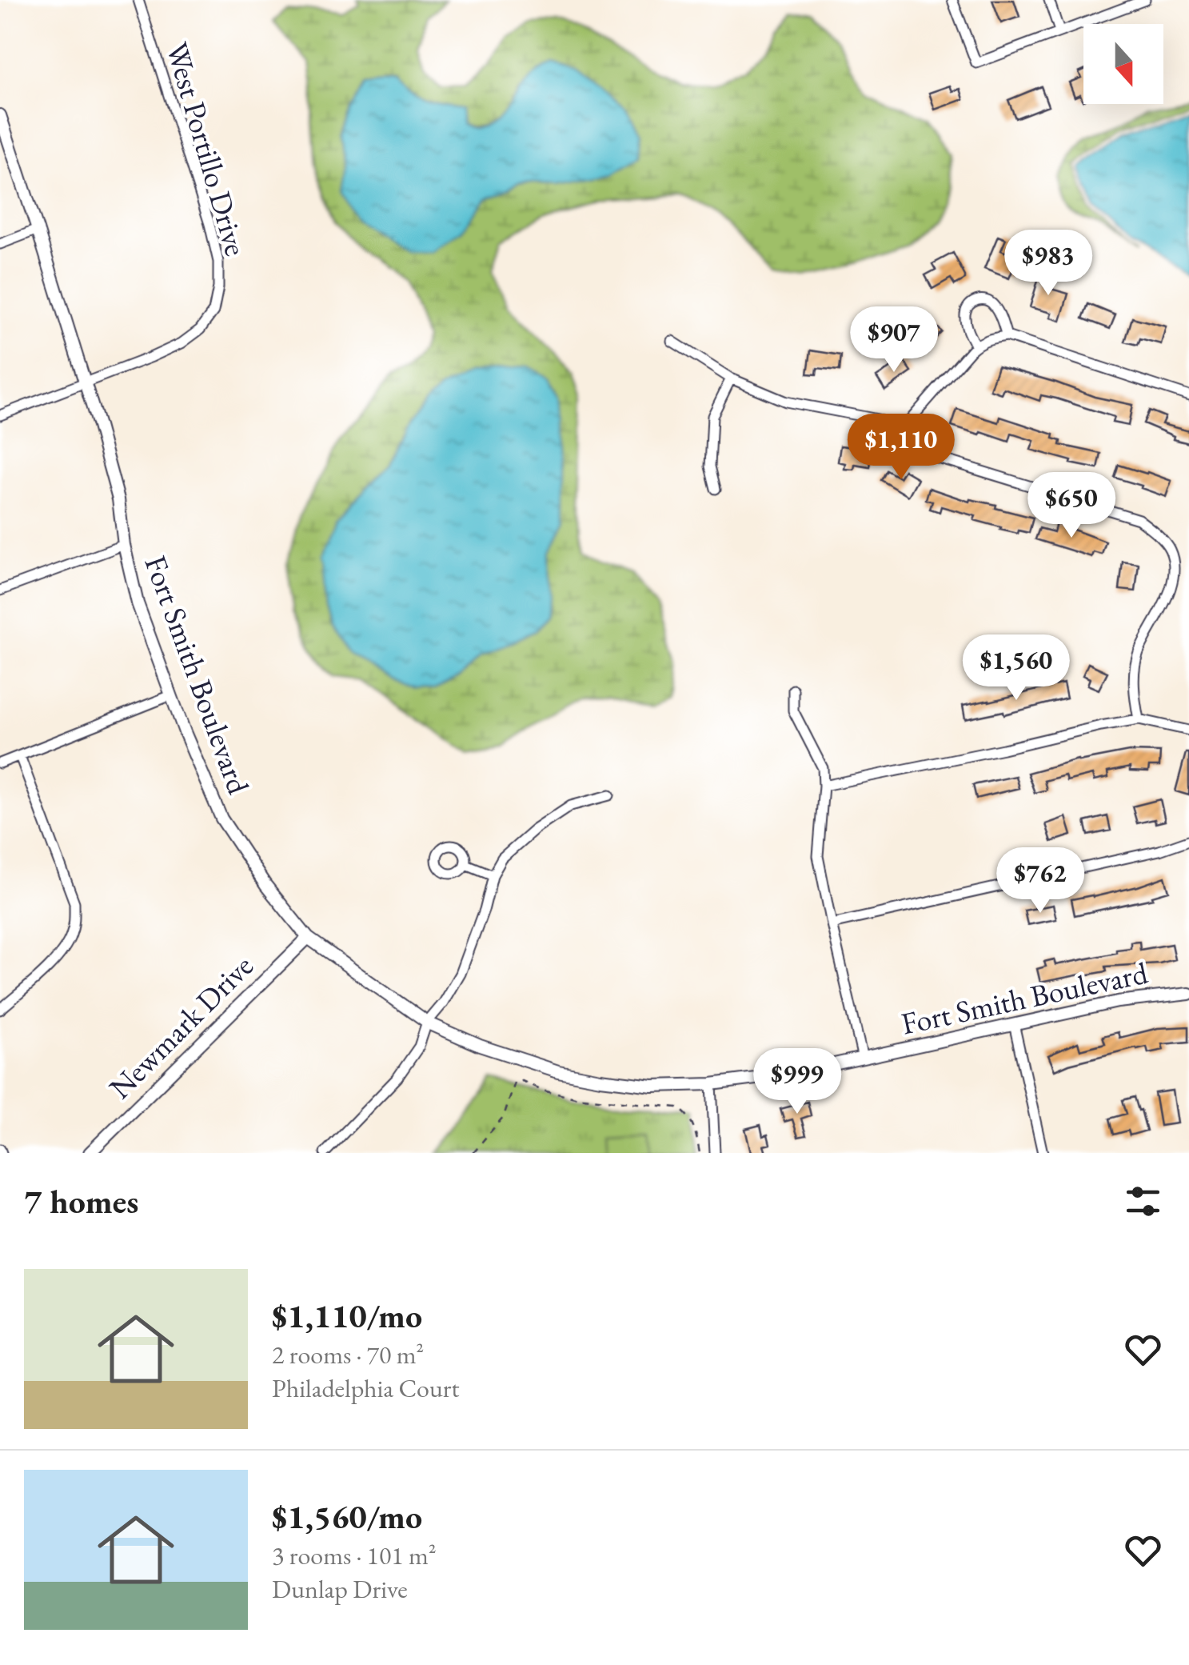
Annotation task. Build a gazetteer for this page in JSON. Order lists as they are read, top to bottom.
{
  "streets": {
    "street": ["West Portillo Drive", "Fort Smith Boulevard", "Newmark Drive"]
  },
  "crossings": [
    ["West Portillo Drive", "Fort Smith Boulevard"],
    ["Fort Smith Boulevard", "Newmark Drive"]
  ],
  "north": "bottom",
  "page": {
    "price": [
      "$983",
      "$907",
      "$1,110",
      "$650",
      "$1,560",
      "$762",
      "$999"
    ],
    "heading": "7 homes",
    "list": [
      {
        "name": "$1,110/mo",
        "note": "2 rooms · 70 m² · Philadelphia Court"
      },
      {
        "name": "$1,560/mo",
        "note": "3 rooms · 101 m² · Dunlap Drive"
      }
    ]
  }
}
